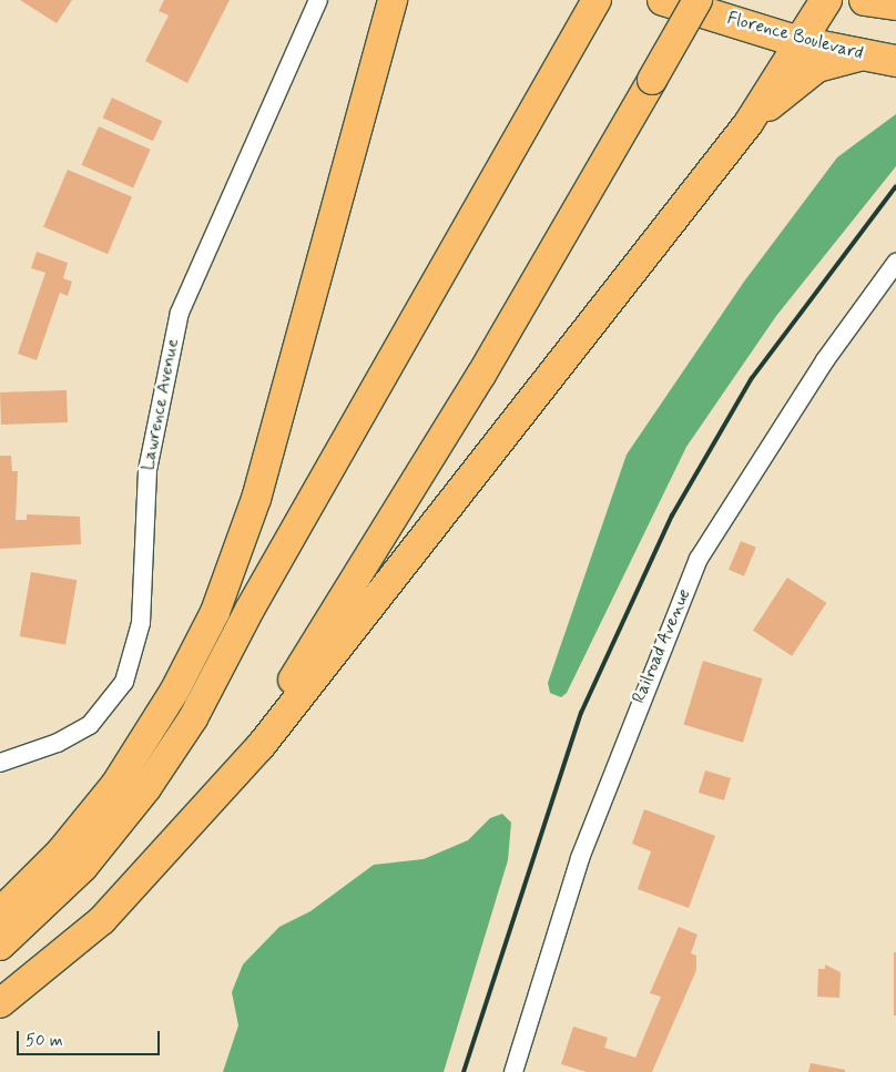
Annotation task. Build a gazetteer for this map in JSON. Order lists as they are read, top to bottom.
{
  "streets": {
    "highway": ["Florence Boulevard"],
    "street": ["Lawrence Avenue", "Railroad Avenue"]
  },
  "scale_bar": "50 m"
}
